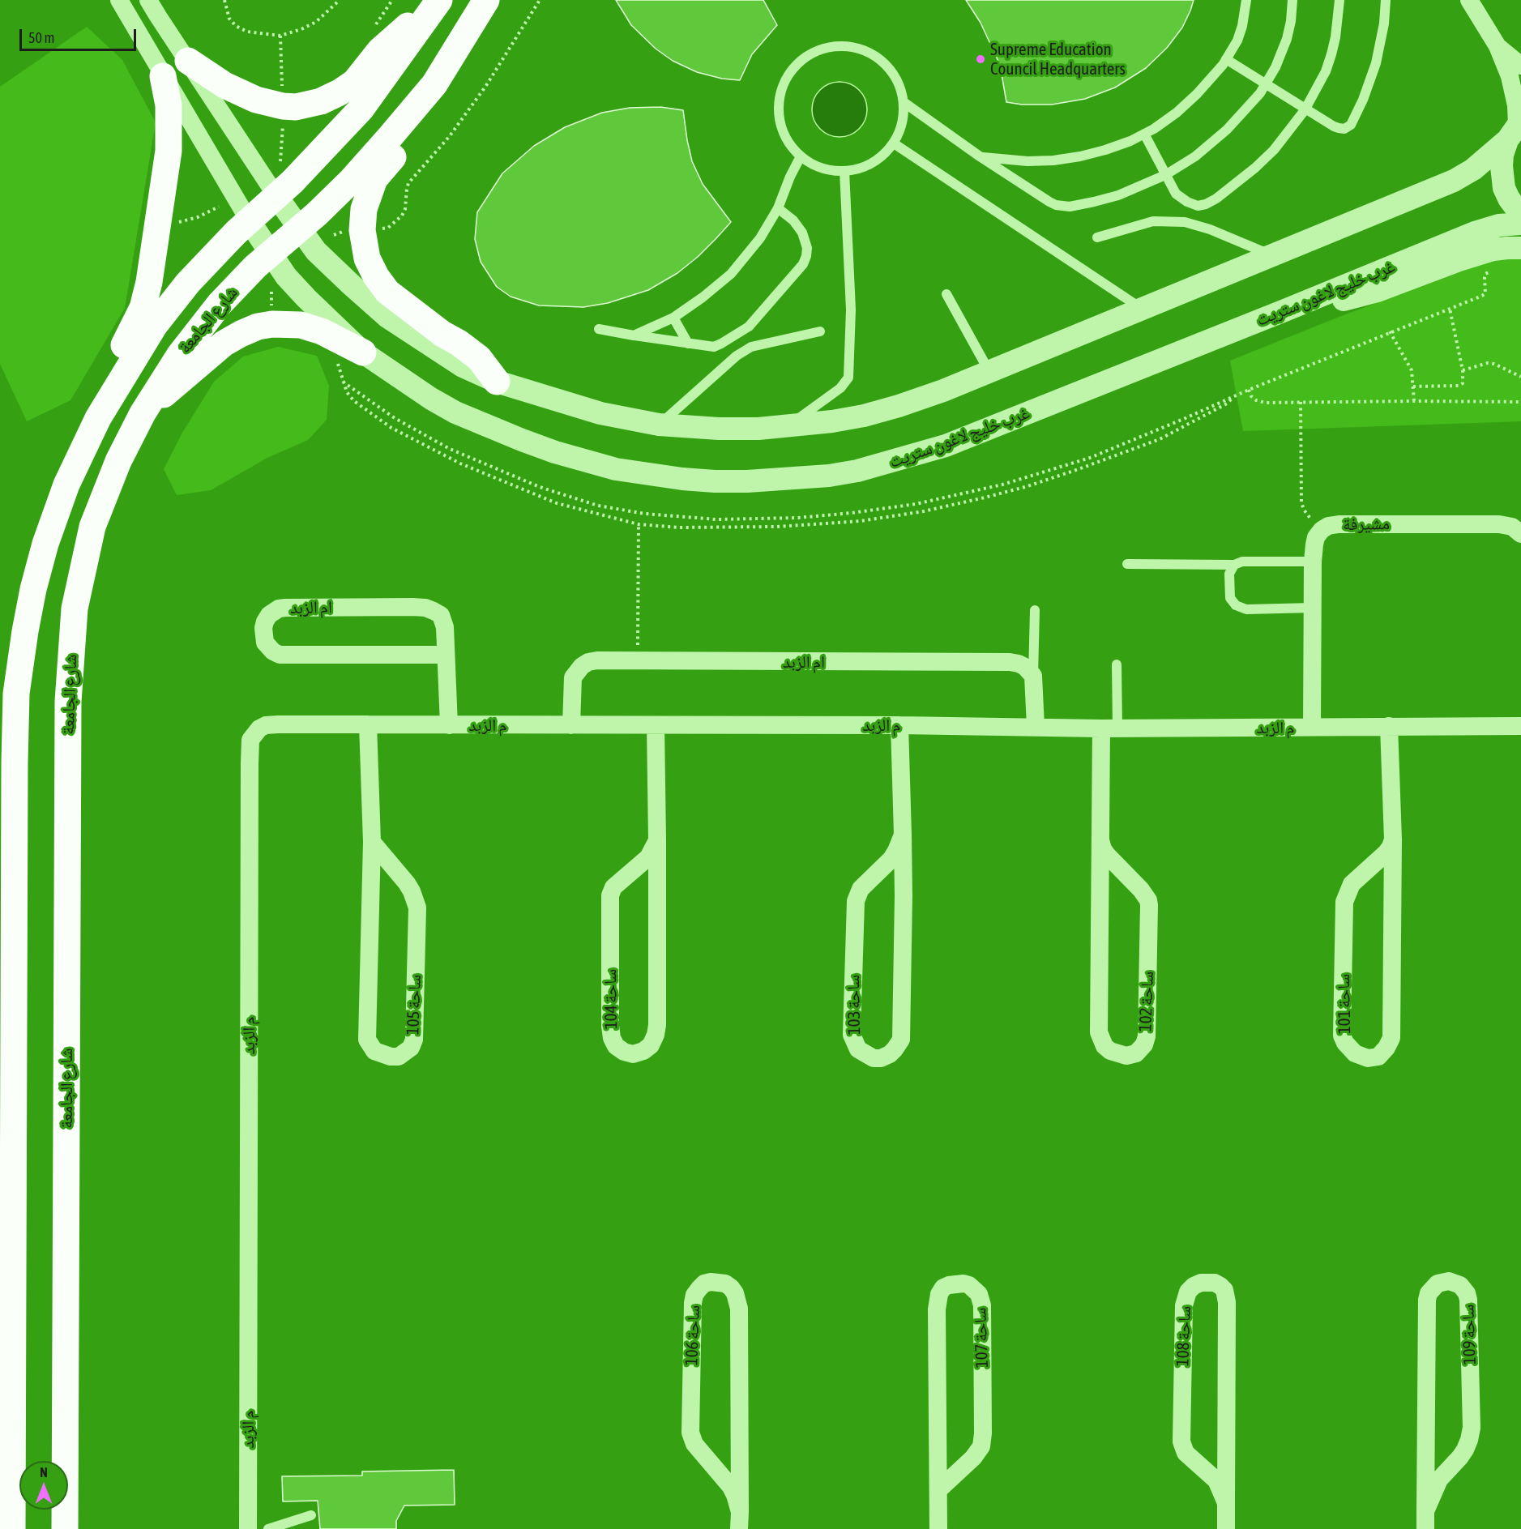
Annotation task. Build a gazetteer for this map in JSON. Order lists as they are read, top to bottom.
{
  "streets": {
    "main road": ["شارع الجامعة"],
    "street": [
      "غرب خليج لاغون ستريت",
      "مشيرفة",
      "ام الزبد",
      "م الزبد",
      "ساحة 104",
      "ساحة 102",
      "ساحة 101",
      "ساحة 105",
      "ساحة 103",
      "ساحة 109",
      "ساحة 106",
      "ساحة 108",
      "ساحة 107"
    ]
  },
  "crossings": [
    ["غرب خليج لاغون ستريت", "شارع الجامعة"],
    ["مشيرفة", "م الزبد"],
    ["ام الزبد", "م الزبد"],
    ["م الزبد", "ساحة 104"],
    ["م الزبد", "ساحة 102"],
    ["م الزبد", "ساحة 101"],
    ["م الزبد", "ساحة 105"],
    ["م الزبد", "ساحة 103"]
  ],
  "places": ["Supreme Education Council Headquarters"],
  "scale_bar": "50 m",
  "north": "top"
}
